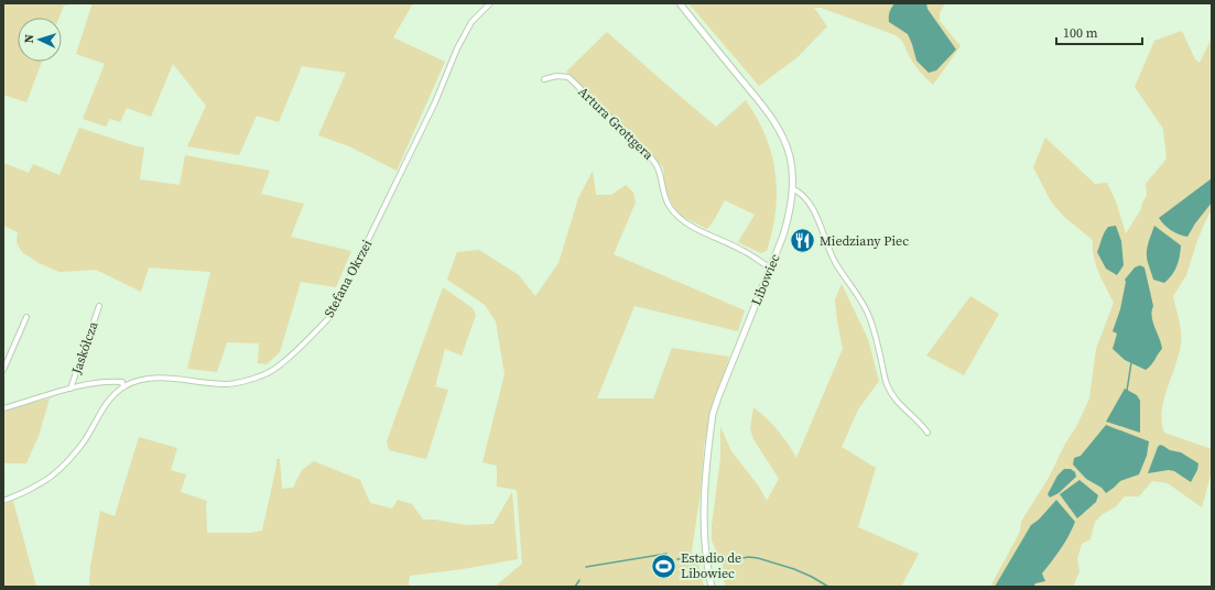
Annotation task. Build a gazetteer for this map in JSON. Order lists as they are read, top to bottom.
{
  "streets": {
    "street": [
      "Artura Grottgera",
      "Stefana Okrzei",
      "Libowiec",
      "Jaskółcza"
    ]
  },
  "crossings": [
    ["Artura Grottgera", "Libowiec"],
    ["Stefana Okrzei", "Jaskółcza"]
  ],
  "places": {
    "restaurant": ["Miedziany Piec"],
    "sports": ["Estadio de Libowiec"]
  },
  "scale_bar": "100 m",
  "north": "left"
}
